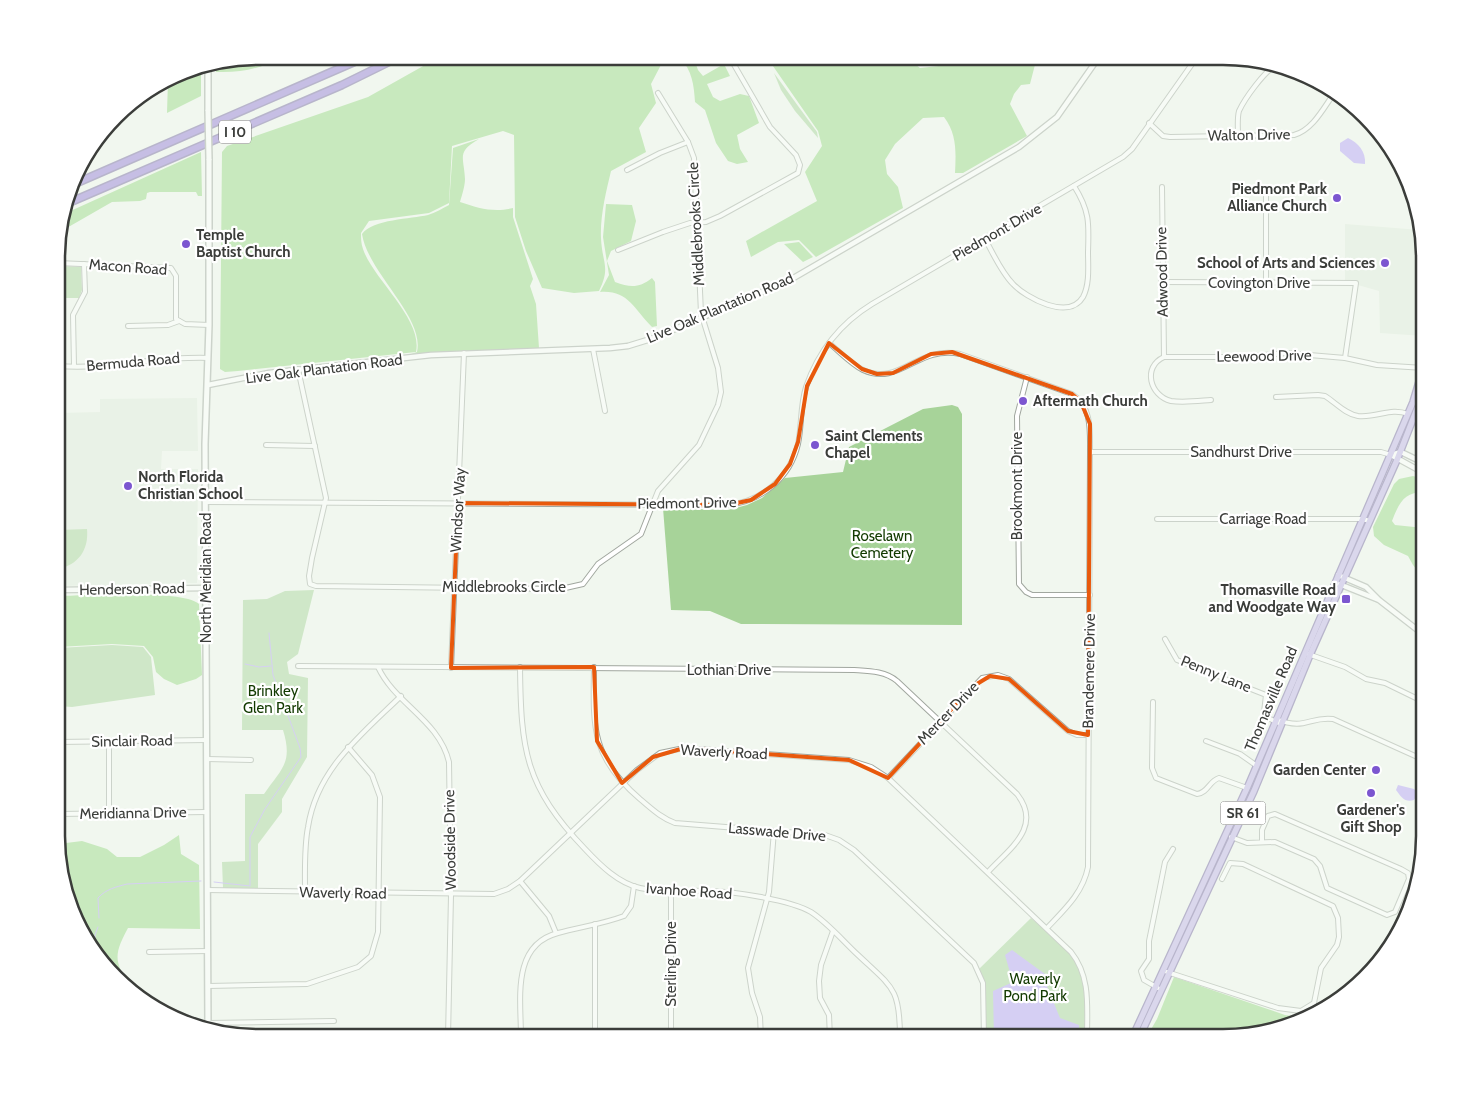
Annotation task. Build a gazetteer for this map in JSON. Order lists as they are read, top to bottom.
{
  "streets": {
    "highway": ["I 10"],
    "main road": ["North Meridian Road", "Thomasville Road", "SR 61"],
    "street": [
      "Walton Drive",
      "Middlebrooks Circle",
      "Piedmont Drive",
      "Macon Road",
      "Adwood Drive",
      "Covington Drive",
      "Live Oak Plantation Road",
      "Leewood Drive",
      "Bermuda Road",
      "Sandhurst Drive",
      "Brookmont Drive",
      "Windsor Way",
      "Carriage Road",
      "Henderson Road",
      "Lothian Drive",
      "Brandemere Drive",
      "Penny Lane",
      "Mercer Drive",
      "Sinclair Road",
      "Waverly Road",
      "Meridianna Drive",
      "Lasswade Drive",
      "Woodside Drive",
      "Ivanhoe Road",
      "Sterling Drive"
    ]
  },
  "crossings": [
    ["Walton Drive", "Piedmont Drive"],
    ["Middlebrooks Circle", "Piedmont Drive"],
    ["Middlebrooks Circle", "Live Oak Plantation Road"],
    ["Middlebrooks Circle", "Windsor Way"],
    ["Piedmont Drive", "Windsor Way"],
    ["Piedmont Drive", "North Meridian Road"],
    ["Adwood Drive", "Covington Drive"],
    ["Adwood Drive", "Leewood Drive"],
    ["Covington Drive", "Leewood Drive"],
    ["Live Oak Plantation Road", "Windsor Way"],
    ["Live Oak Plantation Road", "North Meridian Road"],
    ["Bermuda Road", "North Meridian Road"],
    ["Sandhurst Drive", "Brandemere Drive"],
    ["Sandhurst Drive", "Thomasville Road"],
    ["Brookmont Drive", "Brandemere Drive"],
    ["Windsor Way", "Lothian Drive"],
    ["Carriage Road", "Thomasville Road"],
    ["North Meridian Road", "Henderson Road"],
    ["North Meridian Road", "Sinclair Road"],
    ["North Meridian Road", "Waverly Road"],
    ["North Meridian Road", "Meridianna Drive"],
    ["Lothian Drive", "Mercer Drive"],
    ["Lothian Drive", "Waverly Road"],
    ["Lothian Drive", "Lasswade Drive"],
    ["Lothian Drive", "Woodside Drive"],
    ["Lothian Drive", "Ivanhoe Road"],
    ["Brandemere Drive", "Mercer Drive"],
    ["Brandemere Drive", "Waverly Road"],
    ["Penny Lane", "Thomasville Road"],
    ["Mercer Drive", "Waverly Road"],
    ["Waverly Road", "Lasswade Drive"],
    ["Waverly Road", "Woodside Drive"],
    ["Waverly Road", "Ivanhoe Road"],
    ["Ivanhoe Road", "Sterling Drive"]
  ],
  "parks": ["Roselawn Cemetery", "Brinkley Glen Park", "Waverly Pond Park"],
  "places": {
    "other": [
      "Piedmont Park Alliance Church",
      "Temple Baptist Church",
      "School of Arts and Sciences",
      "Aftermath Church",
      "Saint Clements Chapel",
      "North Florida Christian School",
      "Garden Center",
      "Gardener's Gift Shop"
    ],
    "transit": ["Thomasville Road and Woodgate Way"]
  }
}
